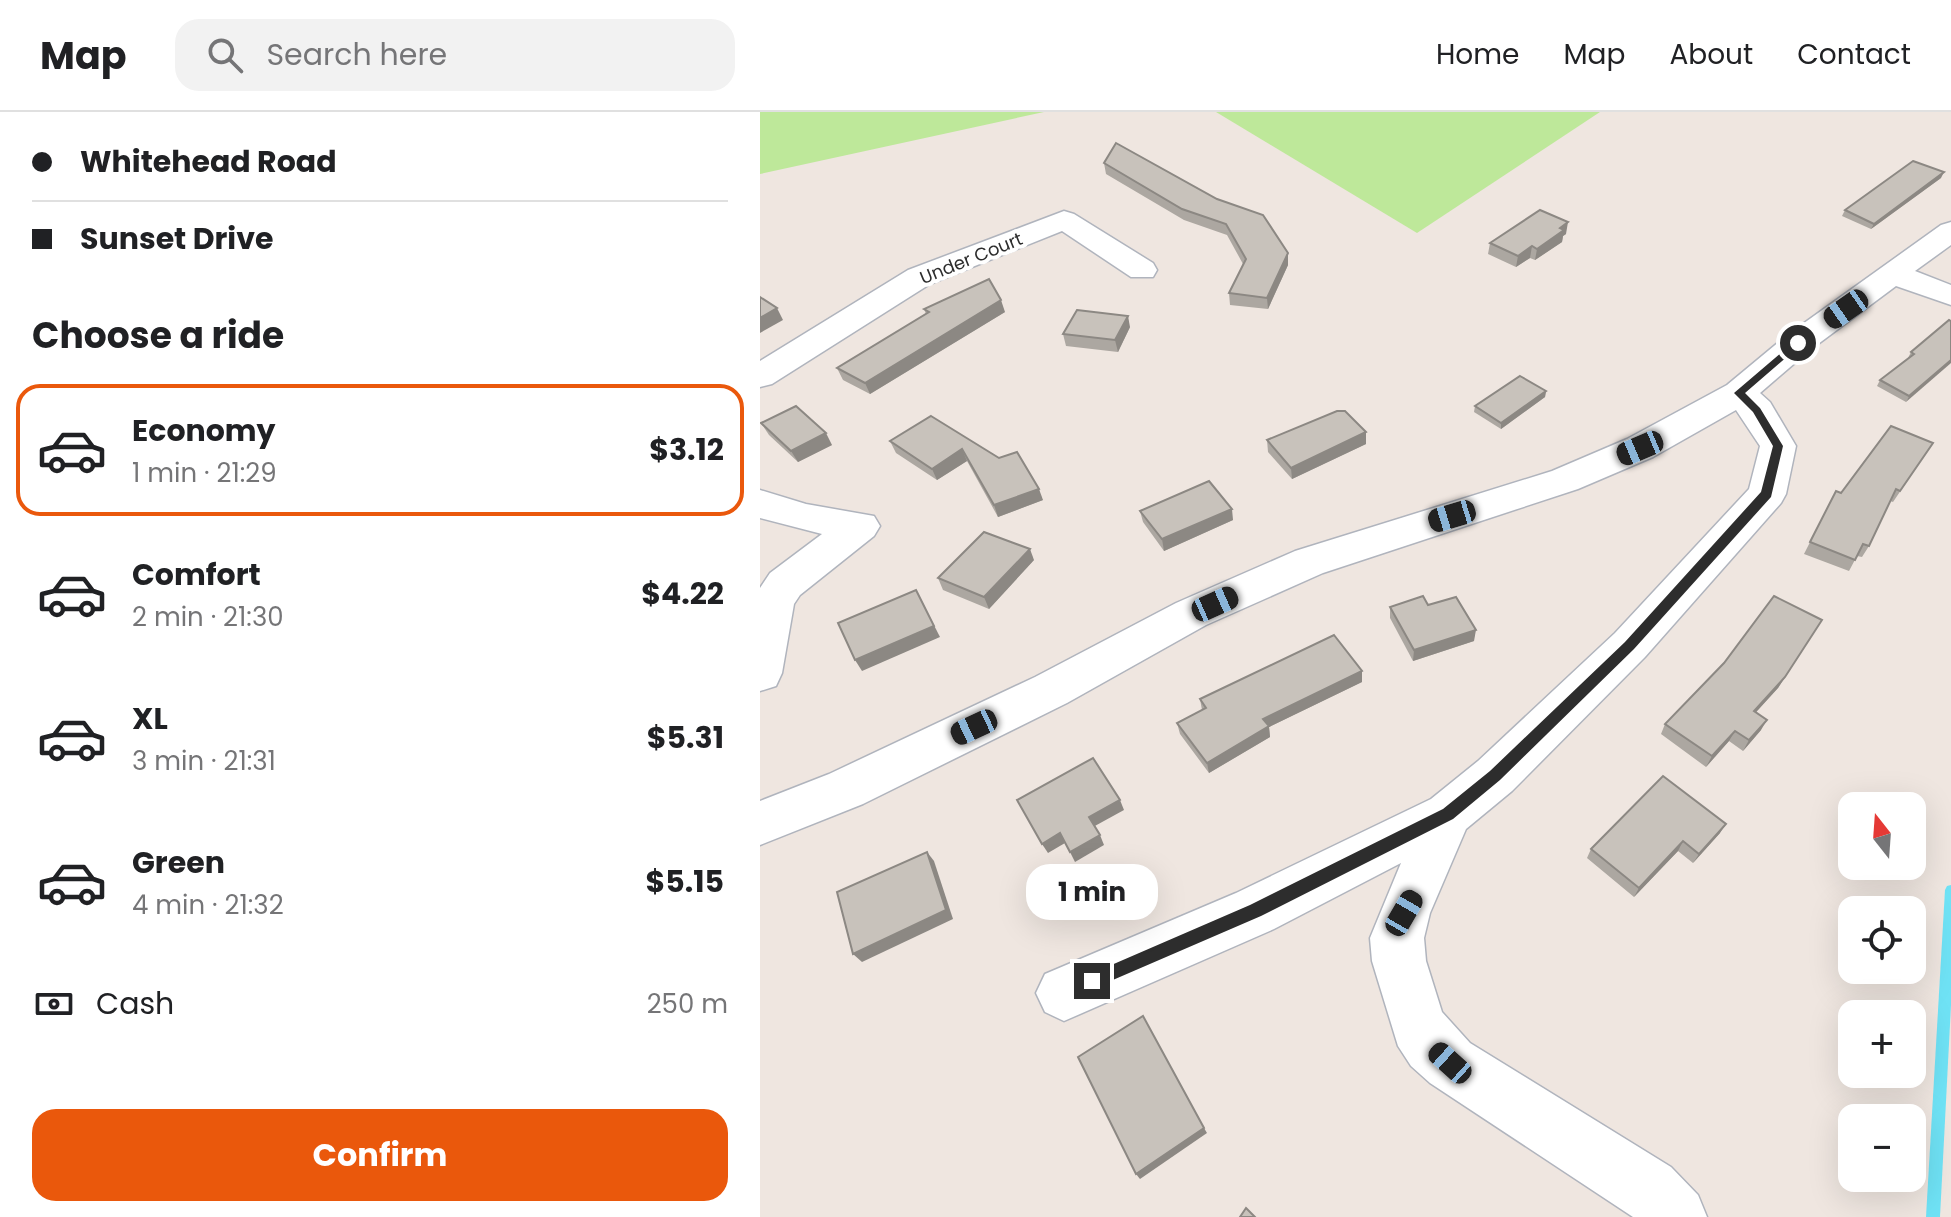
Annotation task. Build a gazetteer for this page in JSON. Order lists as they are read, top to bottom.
{
  "streets": {
    "street": ["Under Court"]
  },
  "north": "top",
  "page": {
    "header": "Map",
    "search": "Search here",
    "nav": [
      "Home",
      "Map",
      "About",
      "Contact"
    ],
    "banner": ["Whitehead Road", "Sunset Drive"],
    "heading": "Choose a ride",
    "list": [
      {
        "name": "Economy",
        "note": "1 min · 21:29",
        "value": "$3.12"
      },
      {
        "name": "Comfort",
        "note": "2 min · 21:30",
        "value": "$4.22"
      },
      {
        "name": "XL",
        "note": "3 min · 21:31",
        "value": "$5.31"
      },
      {
        "name": "Green",
        "note": "4 min · 21:32",
        "value": "$5.15"
      }
    ],
    "map_buttons": ["+", "−"],
    "bubble": "1 min",
    "pay": ["Cash", "250 m"],
    "buttons": "Confirm"
  }
}
